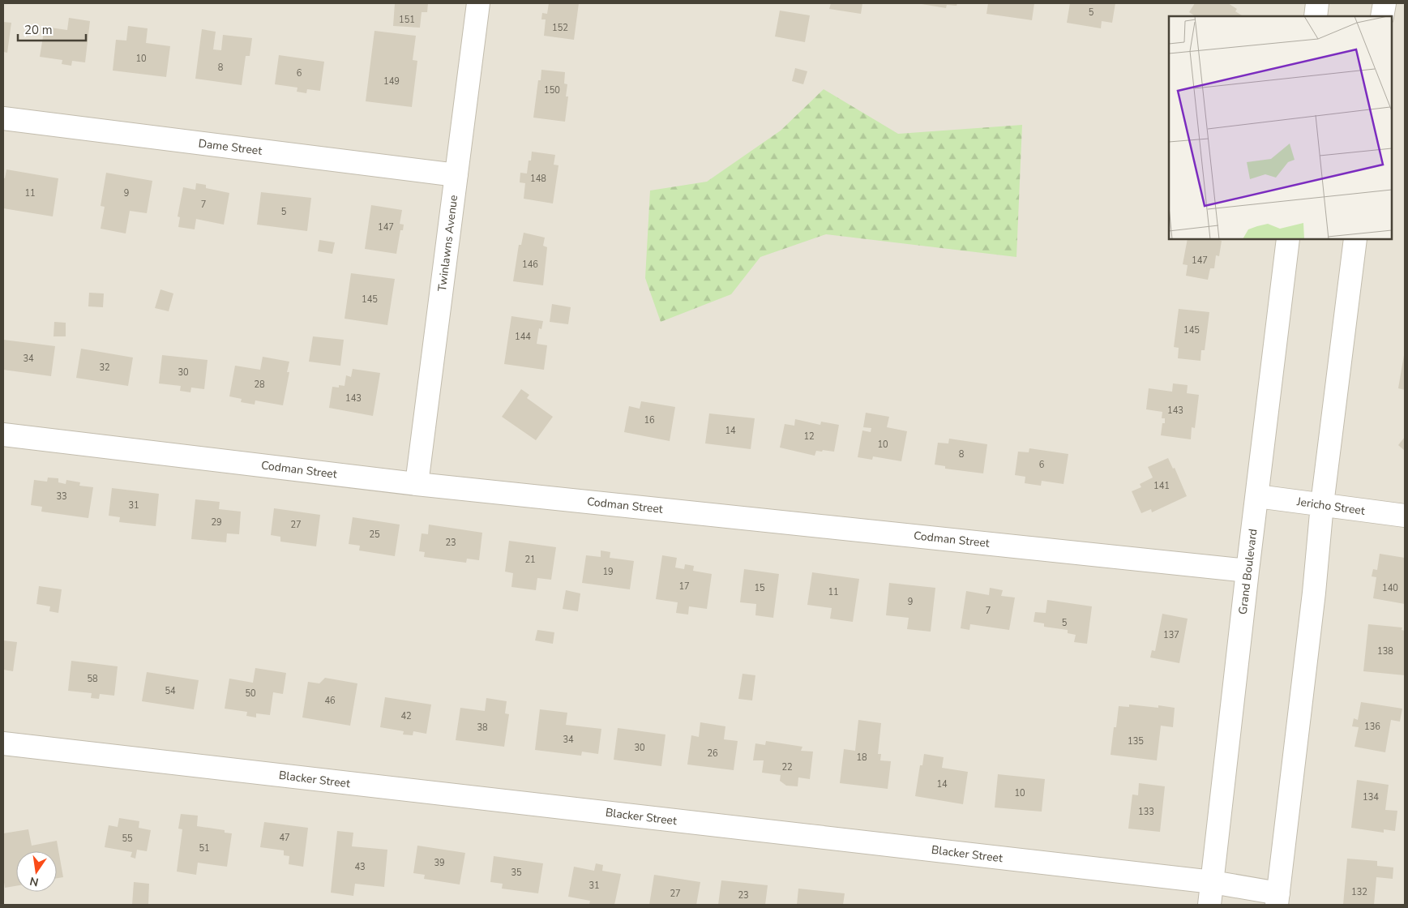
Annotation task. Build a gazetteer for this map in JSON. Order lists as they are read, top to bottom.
{
  "streets": {
    "street": [
      "Dame Street",
      "Twinlawns Avenue",
      "Codman Street",
      "Jericho Street",
      "Grand Boulevard",
      "Blacker Street"
    ]
  },
  "crossings": [
    ["Dame Street", "Twinlawns Avenue"],
    ["Twinlawns Avenue", "Codman Street"],
    ["Codman Street", "Grand Boulevard"],
    ["Jericho Street", "Grand Boulevard"],
    ["Grand Boulevard", "Blacker Street"]
  ],
  "house_numbers": [
    "5",
    "151",
    "152",
    "10",
    "8",
    "6",
    "149",
    "150",
    "148",
    "11",
    "9",
    "7",
    "5",
    "147",
    "147",
    "146",
    "145",
    "145",
    "144",
    "34",
    "32",
    "30",
    "28",
    "143",
    "143",
    "16",
    "14",
    "12",
    "10",
    "8",
    "6",
    "141",
    "33",
    "31",
    "29",
    "27",
    "25",
    "23",
    "21",
    "19",
    "17",
    "15",
    "140",
    "11",
    "9",
    "7",
    "5",
    "137",
    "138",
    "58",
    "54",
    "50",
    "46",
    "42",
    "136",
    "38",
    "34",
    "135",
    "30",
    "26",
    "18",
    "22",
    "14",
    "10",
    "134",
    "133",
    "47",
    "55",
    "51",
    "39",
    "43",
    "35",
    "31",
    "132",
    "27",
    "23"
  ],
  "scale_bar": "20 m",
  "north": "bottom"
}
